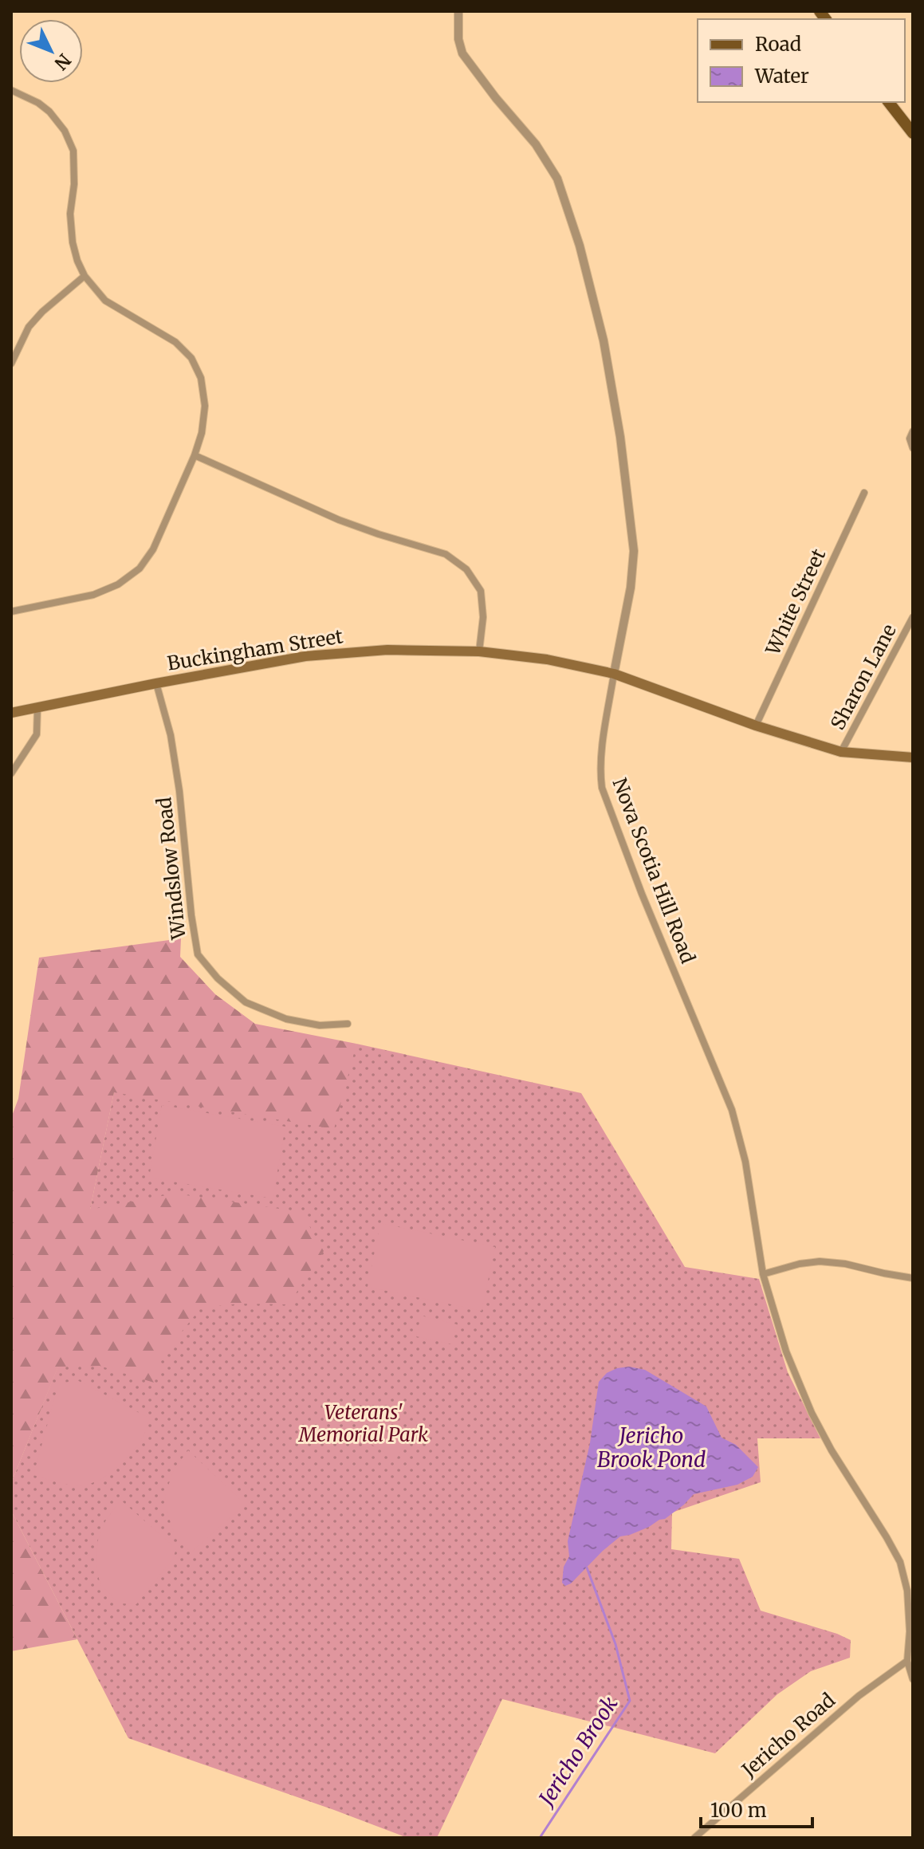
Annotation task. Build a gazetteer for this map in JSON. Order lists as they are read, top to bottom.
{
  "streets": {
    "main road": ["Buckingham Street"],
    "street": [
      "White Street",
      "Sharon Lane",
      "Windslow Road",
      "Nova Scotia Hill Road",
      "Jericho Road"
    ]
  },
  "crossings": [
    ["White Street", "Buckingham Street"],
    ["Buckingham Street", "Sharon Lane"],
    ["Buckingham Street", "Windslow Road"],
    ["Buckingham Street", "Nova Scotia Hill Road"],
    ["Nova Scotia Hill Road", "Jericho Road"]
  ],
  "water": ["Jericho Brook Pond", "Jericho Brook"],
  "parks": ["Veterans' Memorial Park"],
  "legend": ["Road", "Water"],
  "scale_bar": "100 m",
  "north": "bottom right"
}
